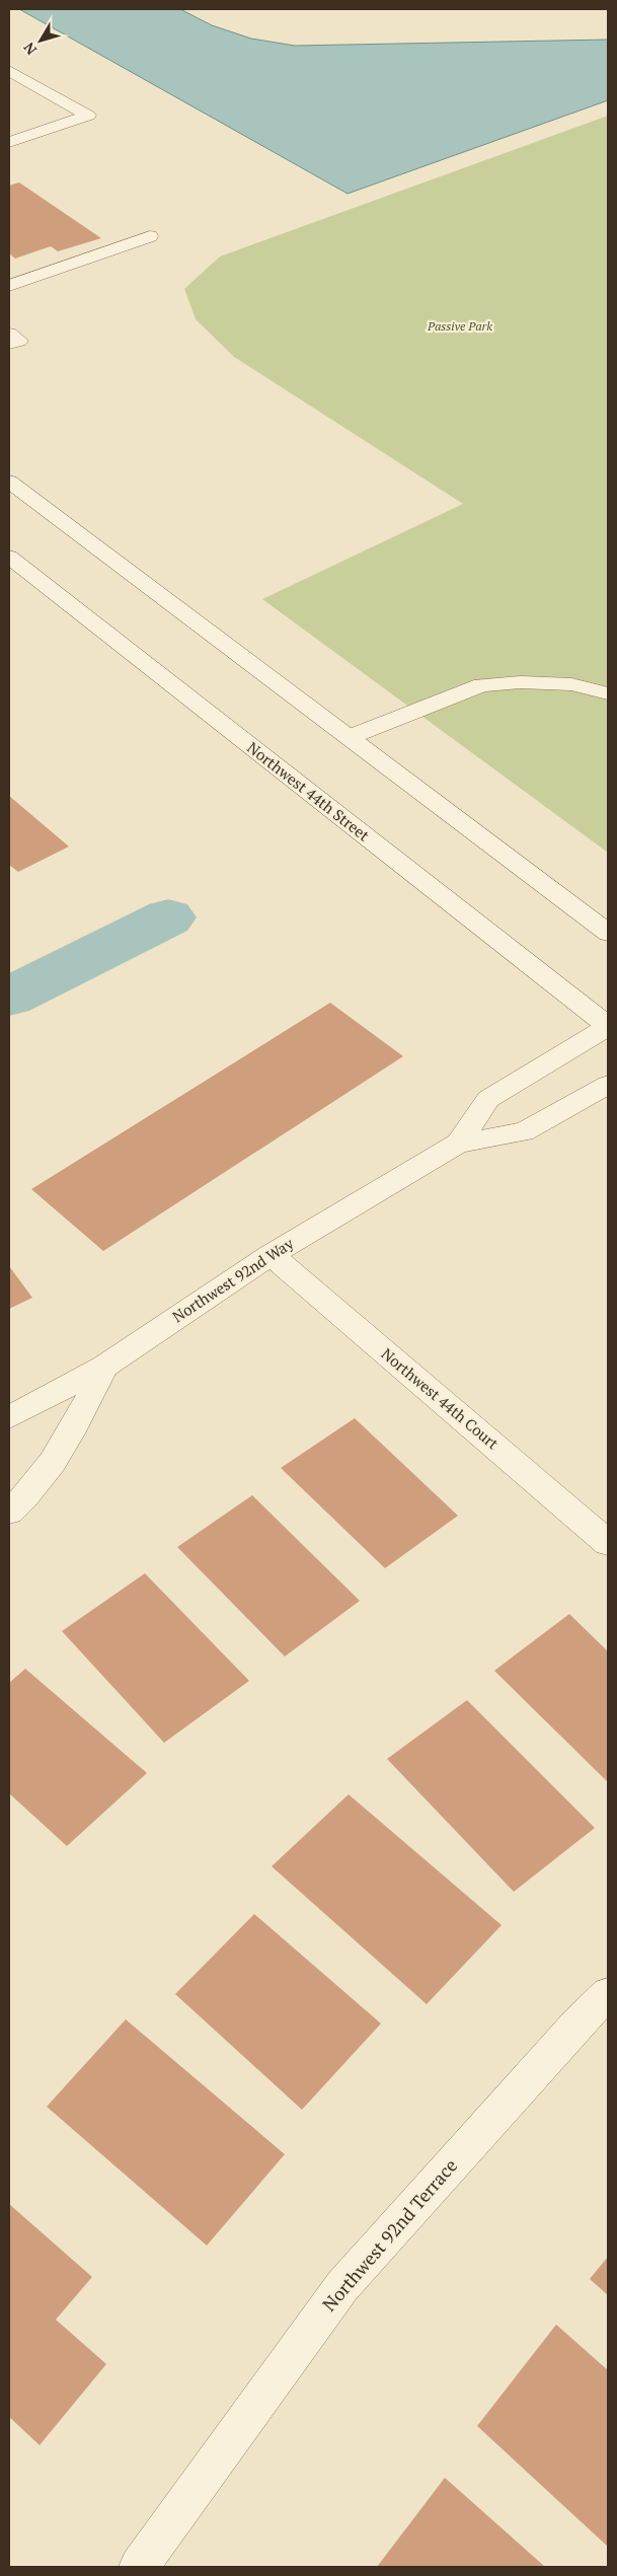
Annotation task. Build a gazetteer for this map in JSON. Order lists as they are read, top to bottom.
{
  "streets": {
    "street": [
      "Northwest 44th Street",
      "Northwest 92nd Way",
      "Northwest 44th Court",
      "Northwest 92nd Terrace"
    ]
  },
  "crossings": [
    ["Northwest 44th Street", "Northwest 92nd Way"],
    ["Northwest 92nd Way", "Northwest 44th Court"]
  ],
  "parks": ["Passive Park"],
  "north": "bottom left"
}
